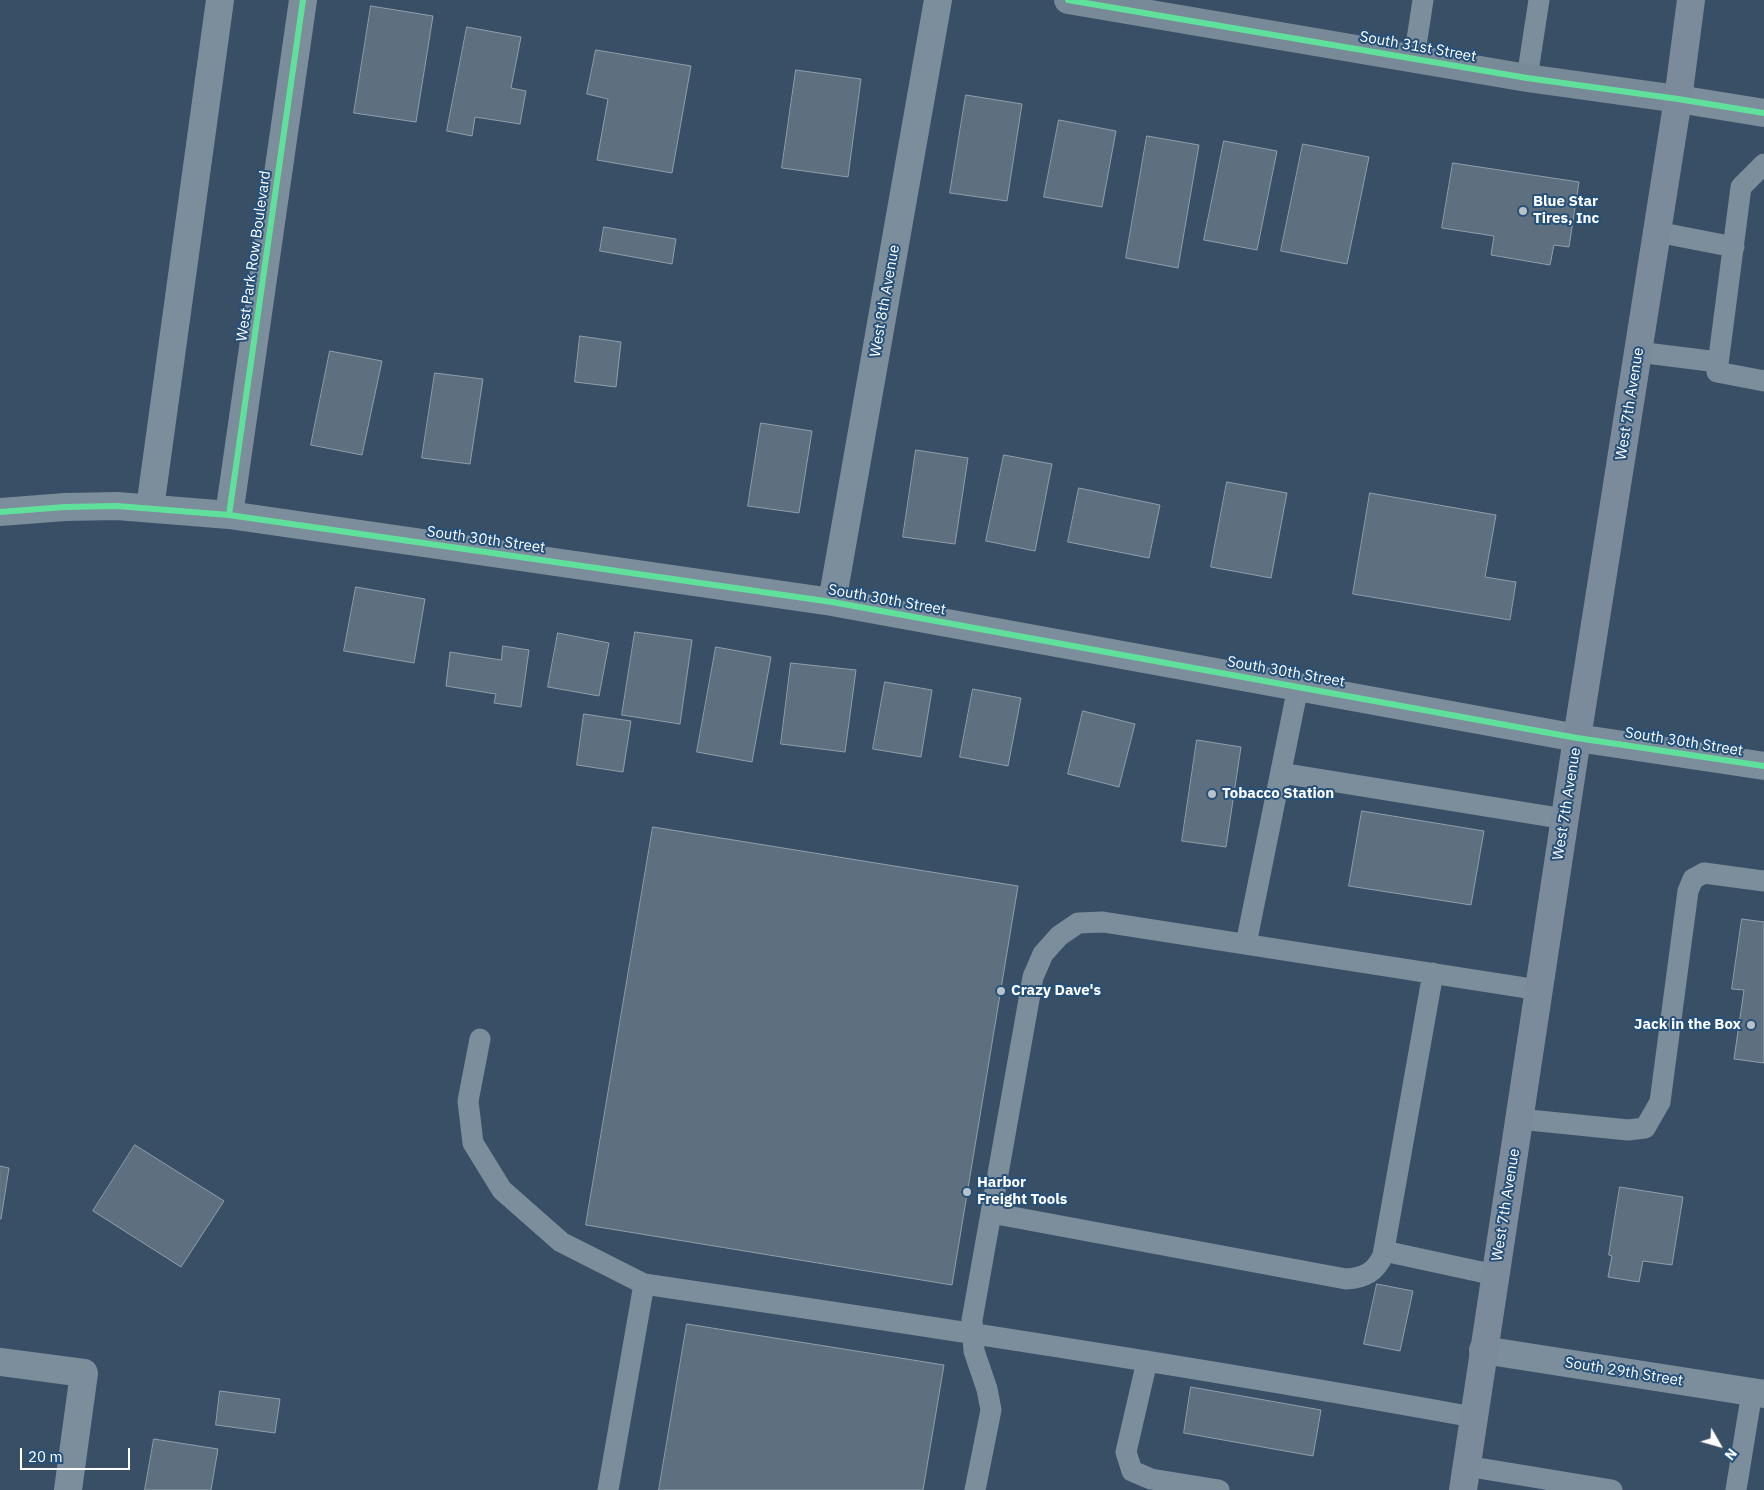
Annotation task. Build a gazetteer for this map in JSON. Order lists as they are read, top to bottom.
{
  "streets": {
    "main road": ["West 7th Avenue"],
    "street": [
      "South 31st Street",
      "West Park Row Boulevard",
      "West 8th Avenue",
      "South 30th Street",
      "South 29th Street"
    ]
  },
  "crossings": [
    ["South 31st Street", "West 7th Avenue"],
    ["West Park Row Boulevard", "South 30th Street"],
    ["West 8th Avenue", "South 30th Street"],
    ["West 7th Avenue", "South 30th Street"],
    ["West 7th Avenue", "South 29th Street"]
  ],
  "places": [
    "Blue Star Tires, Inc",
    "Tobacco Station",
    "Crazy Dave's",
    "Jack in the Box",
    "Harbor Freight Tools"
  ],
  "scale_bar": "20 m",
  "north": "bottom right"
}
